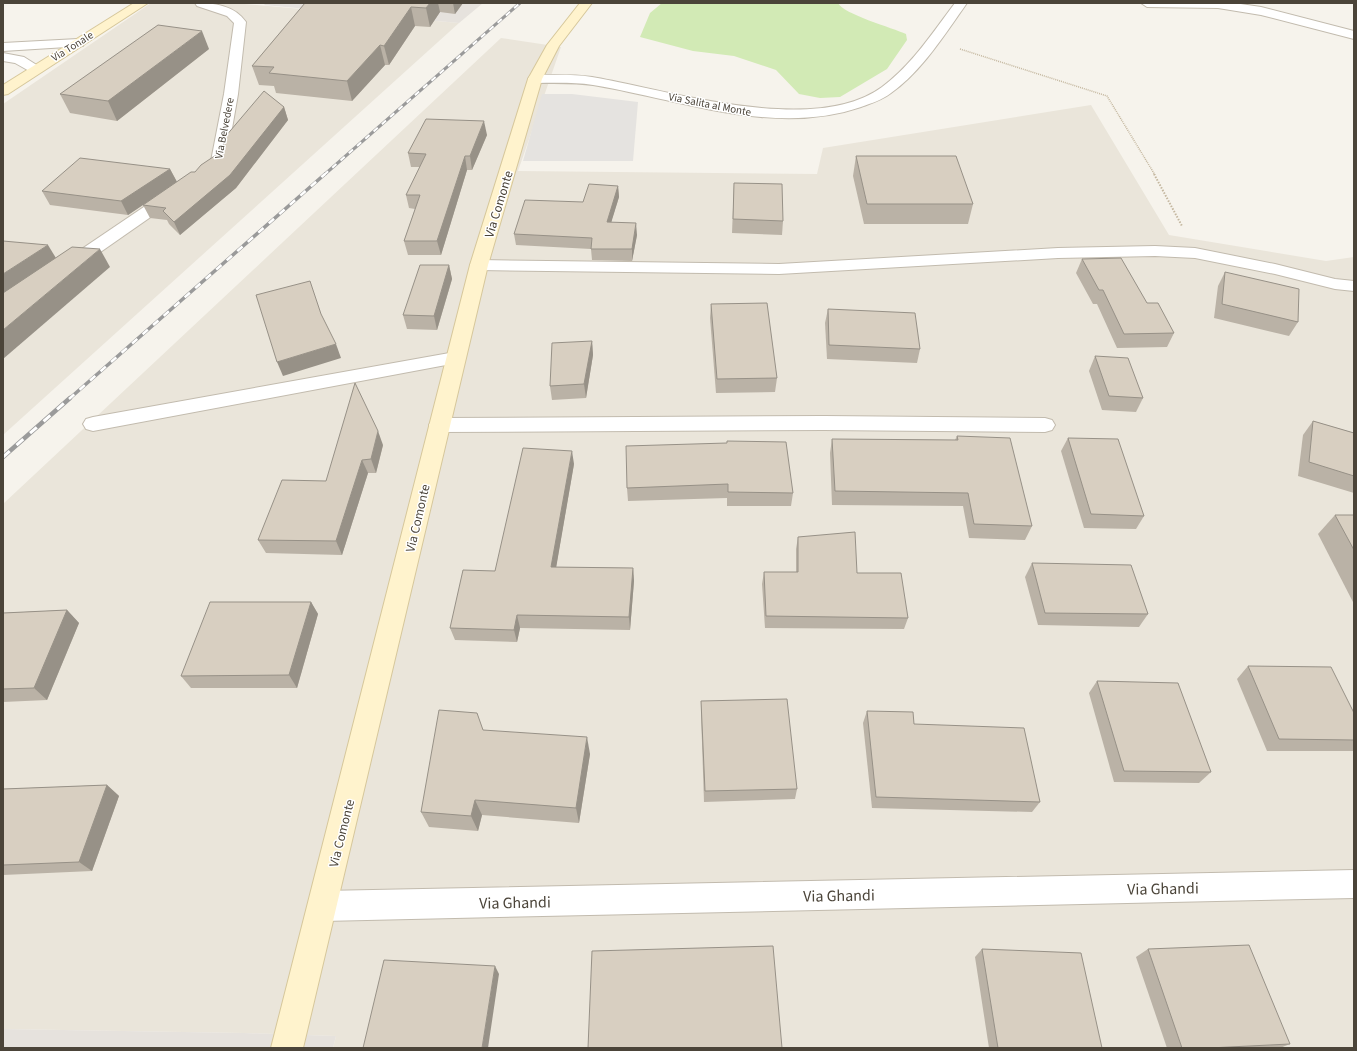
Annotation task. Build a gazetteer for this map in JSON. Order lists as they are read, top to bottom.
{
  "streets": {
    "street": [
      "Via Tonale",
      "Via Salita al Monte",
      "Via Belvedere",
      "Via Comonte",
      "Via Ghandi"
    ]
  },
  "crossings": [
    ["Via Salita al Monte", "Via Comonte"],
    ["Via Comonte", "Via Ghandi"]
  ]
}
